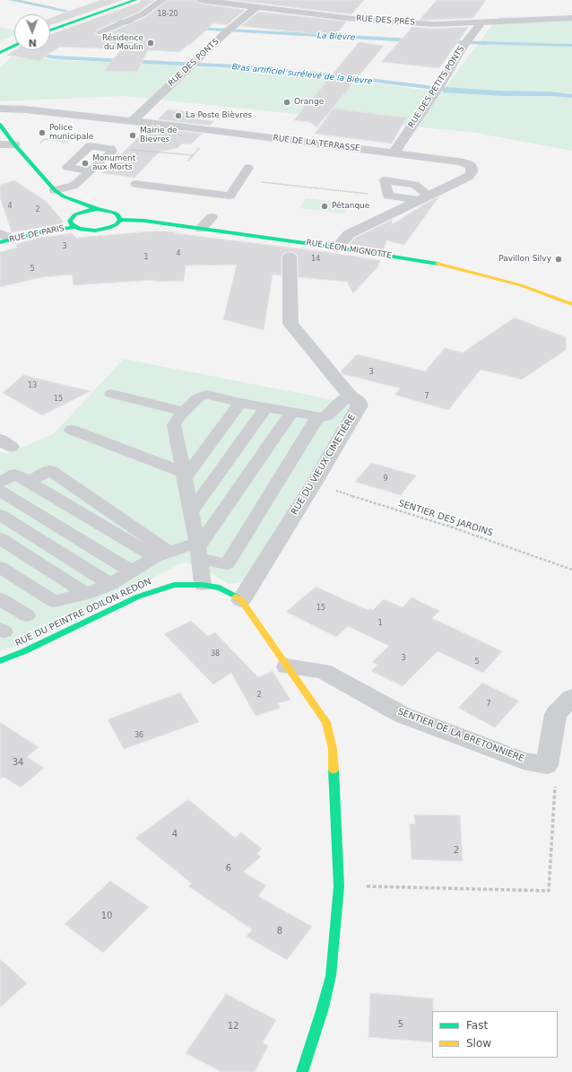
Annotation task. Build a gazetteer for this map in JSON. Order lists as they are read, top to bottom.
{
  "streets": {
    "street": [
      "RUE DES PRÉS",
      "RUE DES PONTS",
      "RUE DES PETITS PONTS",
      "RUE DE LA TERRASSE",
      "RUE DE PARIS",
      "RUE LÉON MIGNOTTE",
      "RUE DU VIEUX CIMETIÈRE",
      "RUE DU PEINTRE ODILON REDON",
      "SENTIER DE LA BRETONNIÈRE"
    ],
    "path": ["SENTIER DES JARDINS"]
  },
  "crossings": [
    ["RUE DES PRÉS", "RUE DES PONTS"],
    ["RUE DES PRÉS", "RUE DES PETITS PONTS"],
    ["RUE DES PONTS", "RUE DE LA TERRASSE"],
    ["RUE DES PETITS PONTS", "RUE DE LA TERRASSE"],
    ["RUE DE LA TERRASSE", "RUE LÉON MIGNOTTE"],
    ["RUE DE PARIS", "RUE LÉON MIGNOTTE"],
    ["RUE DU VIEUX CIMETIÈRE", "SENTIER DES JARDINS"],
    ["RUE DU VIEUX CIMETIÈRE", "RUE DU PEINTRE ODILON REDON"],
    ["RUE DU PEINTRE ODILON REDON", "SENTIER DE LA BRETONNIÈRE"]
  ],
  "water": ["La Bièvre", "Bras artificiel surélevé de la Bièvre"],
  "places": [
    "Résidence du Moulin",
    "Orange",
    "La Poste Bièvres",
    "Police municipale",
    "Mairie de Bievres",
    "Monument aux Morts",
    "Pétanque",
    "Pavillon Silvy"
  ],
  "house_numbers": [
    "18-20",
    "4",
    "2",
    "3",
    "4",
    "1",
    "14",
    "5",
    "3",
    "13",
    "7",
    "15",
    "9",
    "15",
    "1",
    "38",
    "3",
    "5",
    "2",
    "7",
    "36",
    "34",
    "4",
    "2",
    "6",
    "10",
    "8",
    "5",
    "12"
  ],
  "legend": ["Fast", "Slow"],
  "north": "bottom"
}
